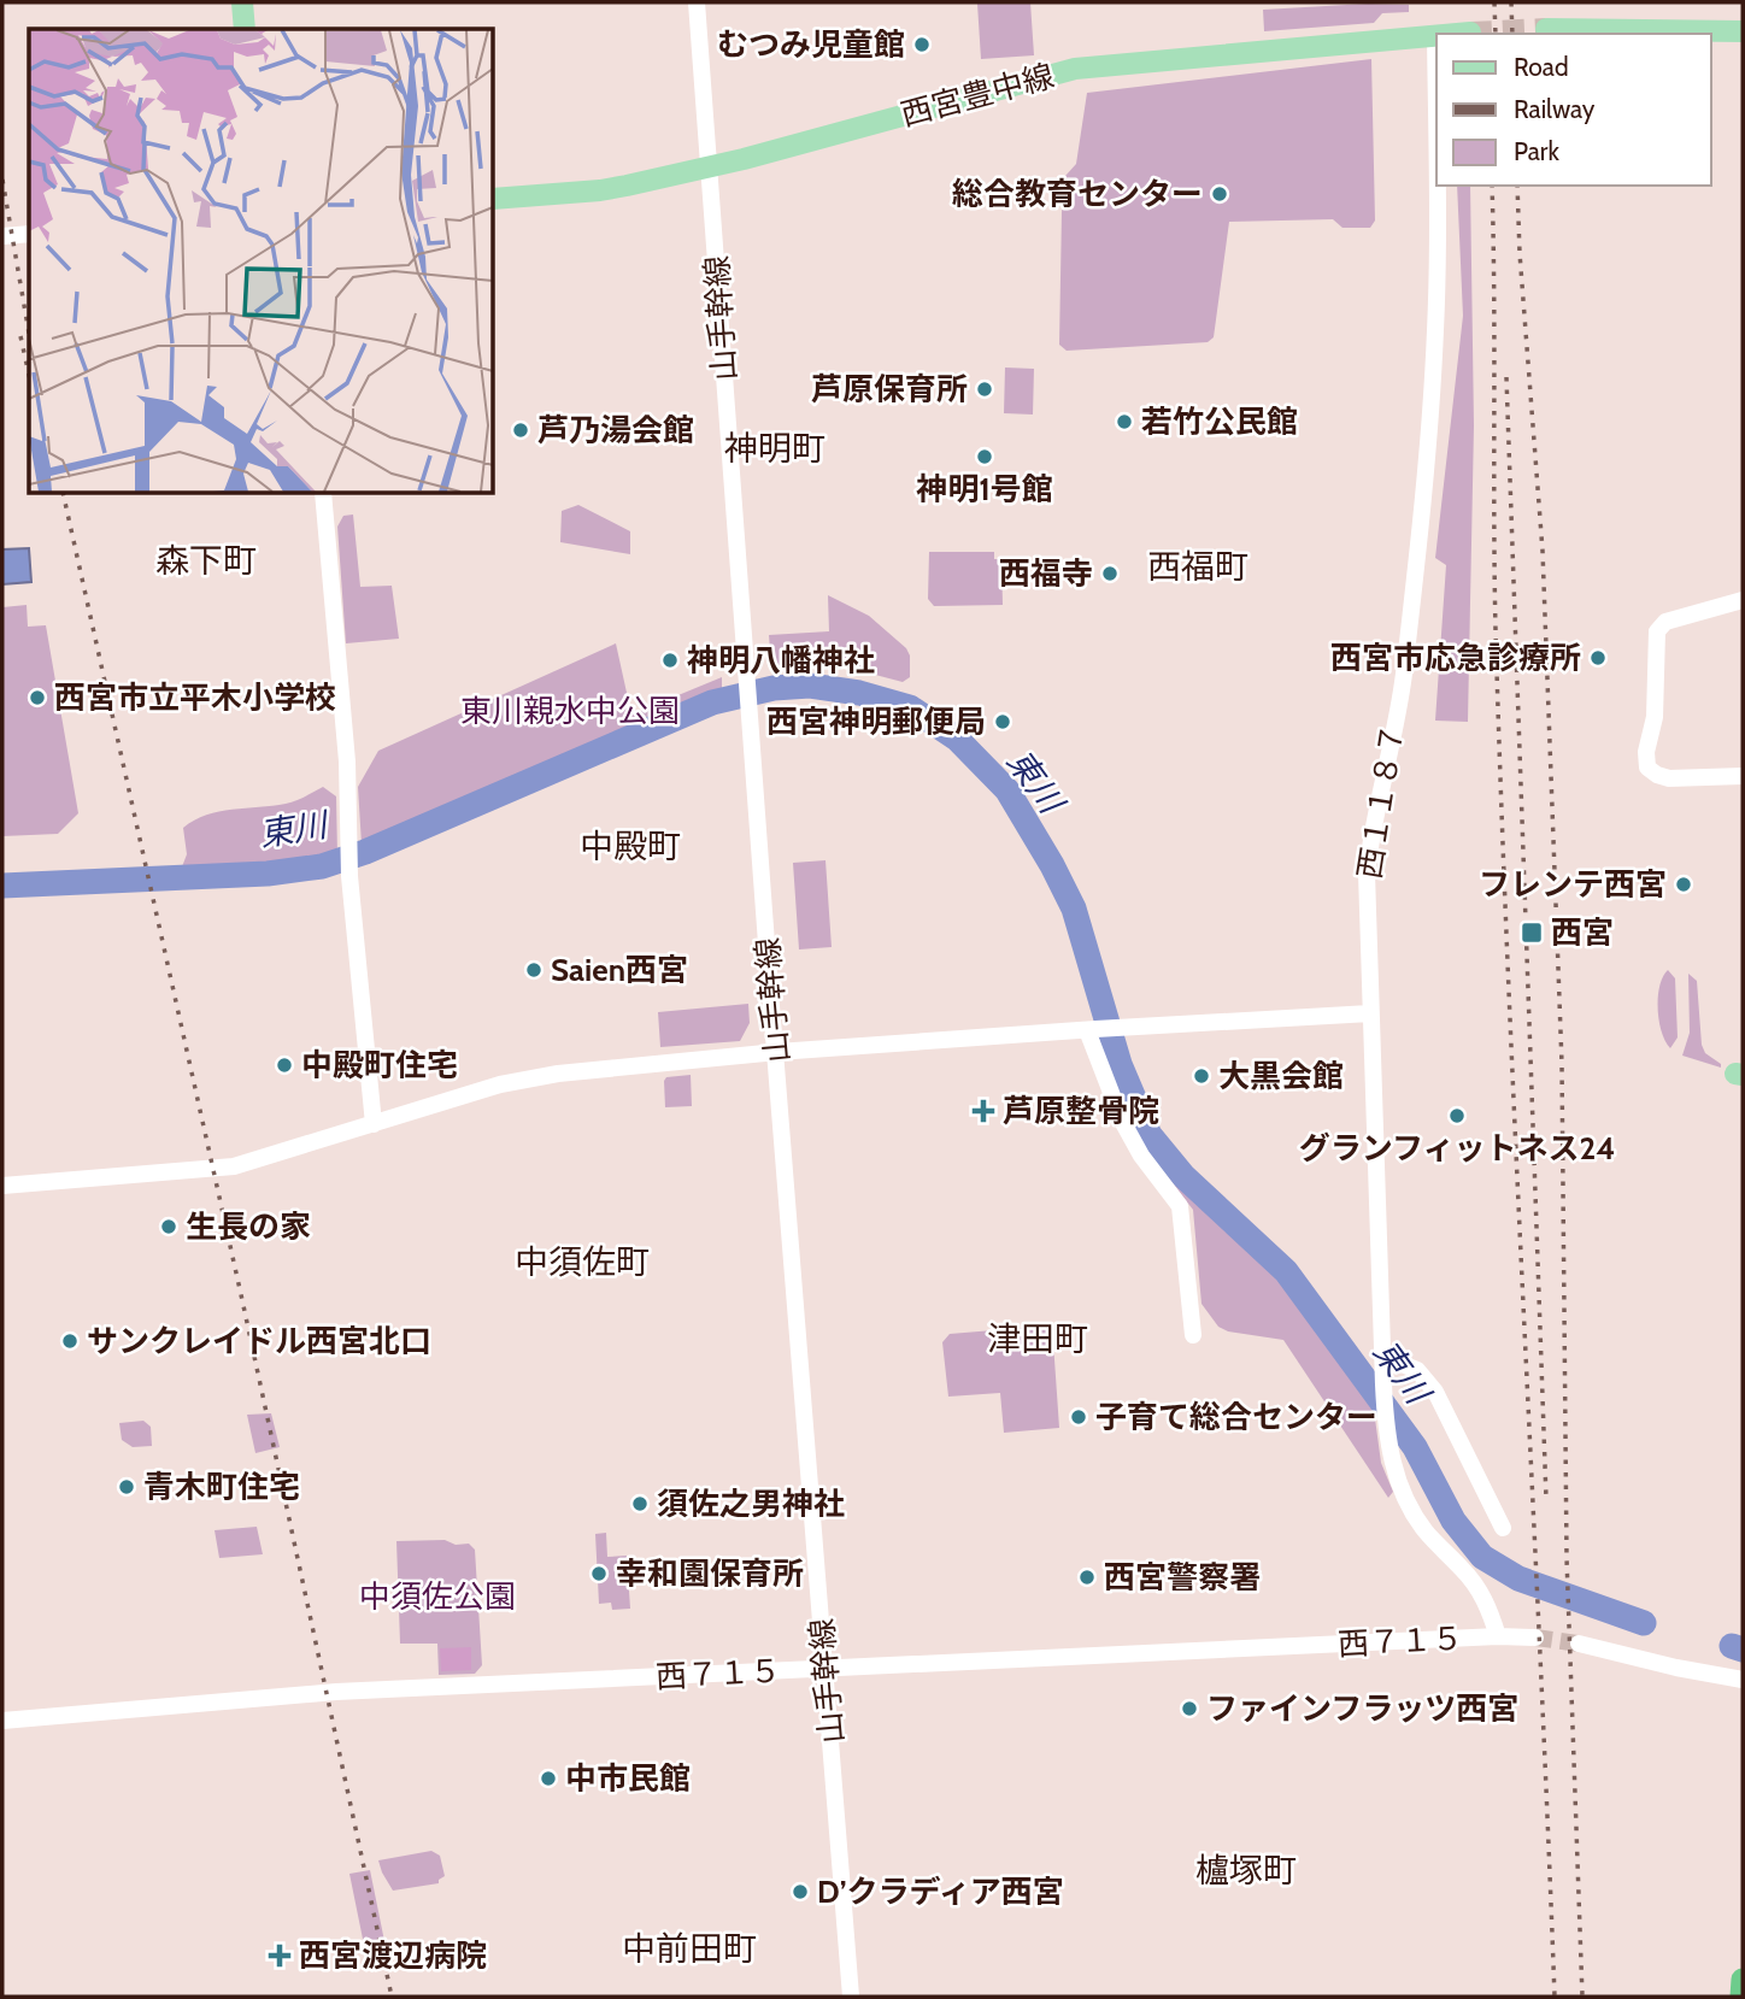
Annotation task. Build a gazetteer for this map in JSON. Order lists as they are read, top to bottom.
{
  "streets": {
    "main road": ["西宮豊中線"],
    "street": ["山手幹線", "西１１８７", "西７１５"]
  },
  "crossings": [
    ["西宮豊中線", "山手幹線"],
    ["西宮豊中線", "西１１８７"],
    ["山手幹線", "西７１５"],
    ["西１１８７", "西７１５"]
  ],
  "districts": [
    "神明町",
    "森下町",
    "西福町",
    "中殿町",
    "中須佐町",
    "津田町",
    "櫨塚町",
    "中前田町"
  ],
  "water": ["東川"],
  "parks": ["東川親水中公園", "中須佐公園"],
  "places": {
    "other": [
      "むつみ児童館",
      "総合教育センター",
      "芦原保育所",
      "若竹公民館",
      "芦乃湯会館",
      "神明1号館",
      "西福寺",
      "西宮市応急診療所",
      "神明八幡神社",
      "西宮市立平木小学校",
      "西宮神明郵便局",
      "フレンテ西宮",
      "Saien西宮",
      "中殿町住宅",
      "大黒会館",
      "グランフィットネス24",
      "生長の家",
      "サンクレイドル西宮北口",
      "子育て総合センター",
      "青木町住宅",
      "須佐之男神社",
      "幸和園保育所",
      "西宮警察署",
      "ファインフラッツ西宮",
      "中市民館",
      "D’クラディア西宮"
    ],
    "transit": ["西宮"],
    "health": ["芦原整骨院", "西宮渡辺病院"]
  },
  "legend": ["Road", "Railway", "Park"]
}
